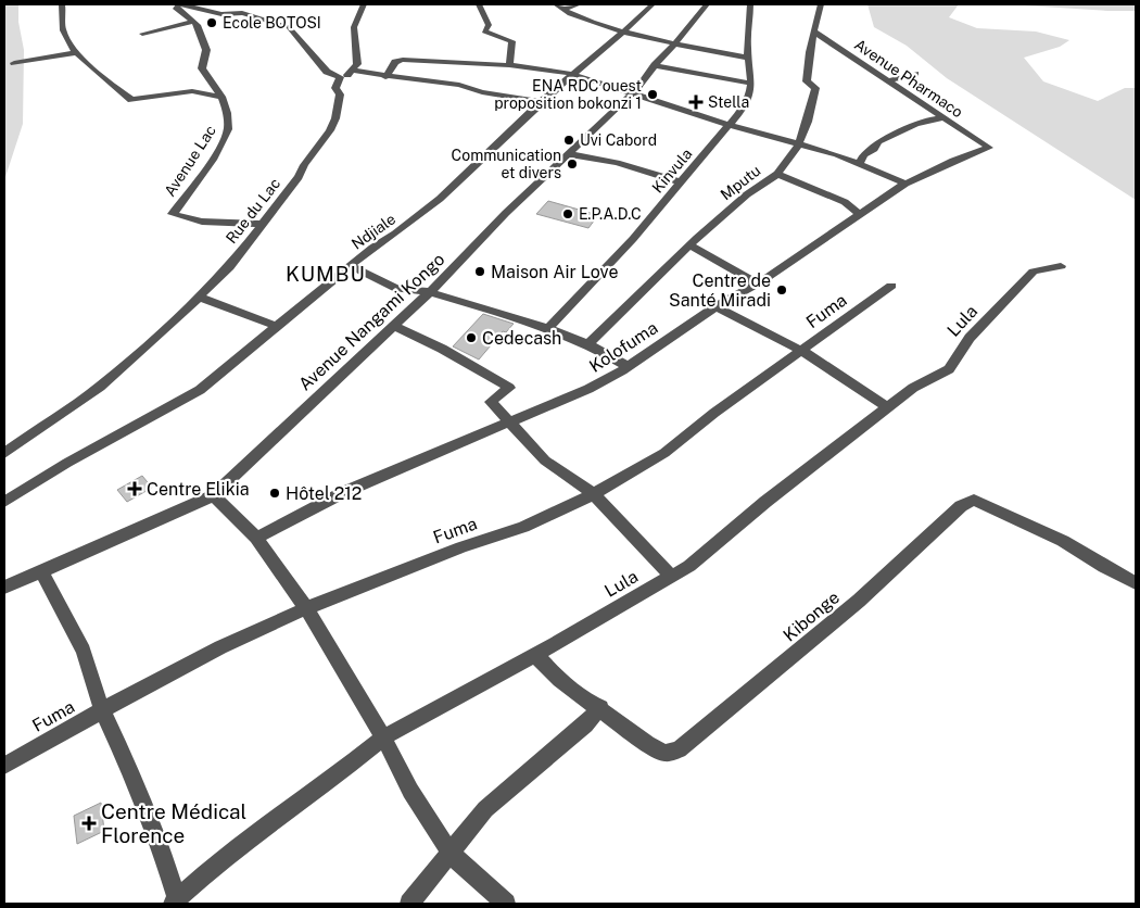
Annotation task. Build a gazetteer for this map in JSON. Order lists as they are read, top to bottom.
{
  "streets": {
    "street": [
      "Avenue Pharmaco",
      "Avenue Lac",
      "Kinvula",
      "Mputu",
      "Rue du Lac",
      "Ndjiale",
      "Fuma",
      "Lula",
      "Avenue Nangami Kongo",
      "Kolofuma",
      "Kibonge"
    ]
  },
  "crossings": [
    ["Avenue Pharmaco", "Mputu"],
    ["Avenue Pharmaco", "Kolofuma"],
    ["Avenue Lac", "Rue du Lac"]
  ],
  "districts": ["KUMBU"],
  "places": {
    "other": [
      "Ecole BOTOSI",
      "ENA RDC ouest proposition bokonzi 1",
      "Uvi Cabord",
      "Communication et divers",
      "E.P.A.D.C",
      "Maison Air Love",
      "Centre de Santé Miradi",
      "Cedecash",
      "Hôtel 212"
    ],
    "health": ["Stella", "Centre Elikia", "Centre Médical Florence"]
  }
}
